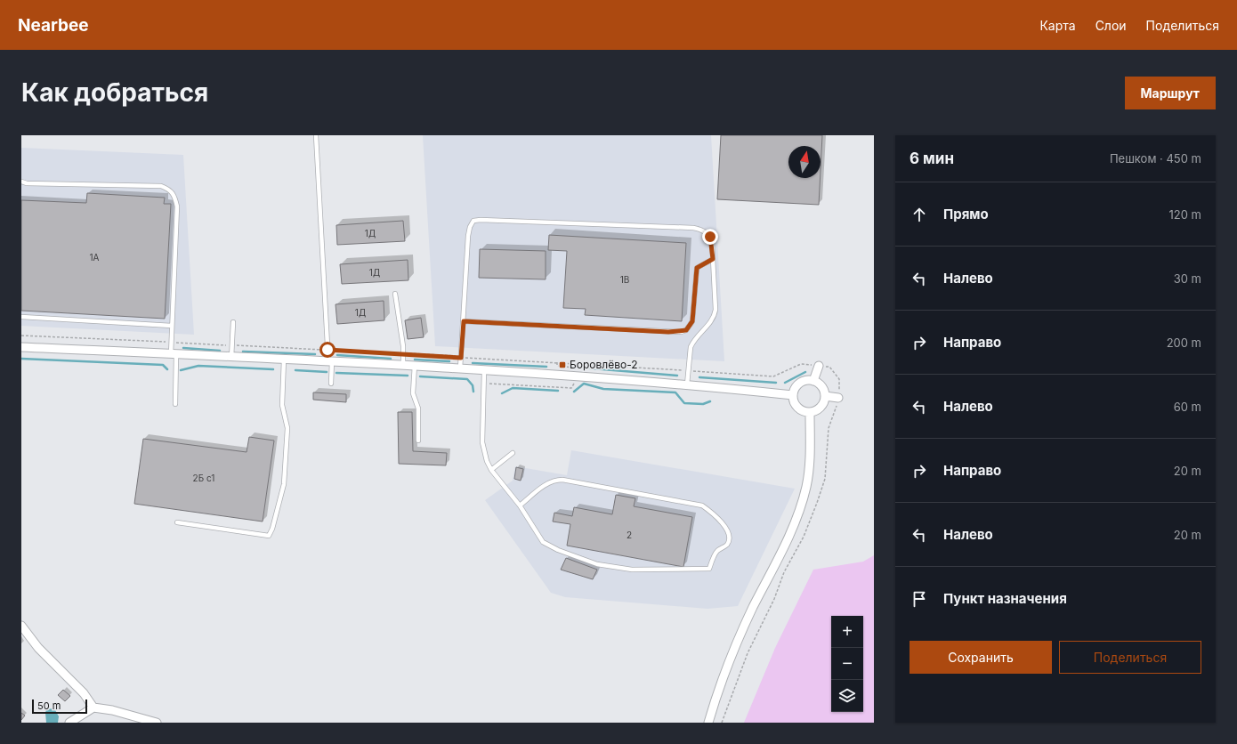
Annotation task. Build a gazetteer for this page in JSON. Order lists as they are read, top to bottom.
{
  "places": {
    "transit": ["Боровлёво-2"]
  },
  "house_numbers": [
    "1Д",
    "1А",
    "1Д",
    "1В",
    "1Д",
    "2Б с1",
    "2"
  ],
  "scale_bar": "50 m",
  "north": "top",
  "page": {
    "header": "Nearbee",
    "nav": ["Карта", "Слои", "Поделиться"],
    "buttons": [
      "Маршрут",
      ["Сохранить", "Поделиться"]
    ],
    "title": "Как добраться",
    "heading": ["6 мин", "Пешком · 450 m"],
    "list": [
      ["Прямо", "120 m"],
      ["Налево", "30 m"],
      ["Направо", "200 m"],
      ["Налево", "60 m"],
      ["Направо", "20 m"],
      ["Налево", "20 m"],
      "Пункт назначения"
    ],
    "map_buttons": ["+", "−"],
    "scale": "50 m"
  }
}
